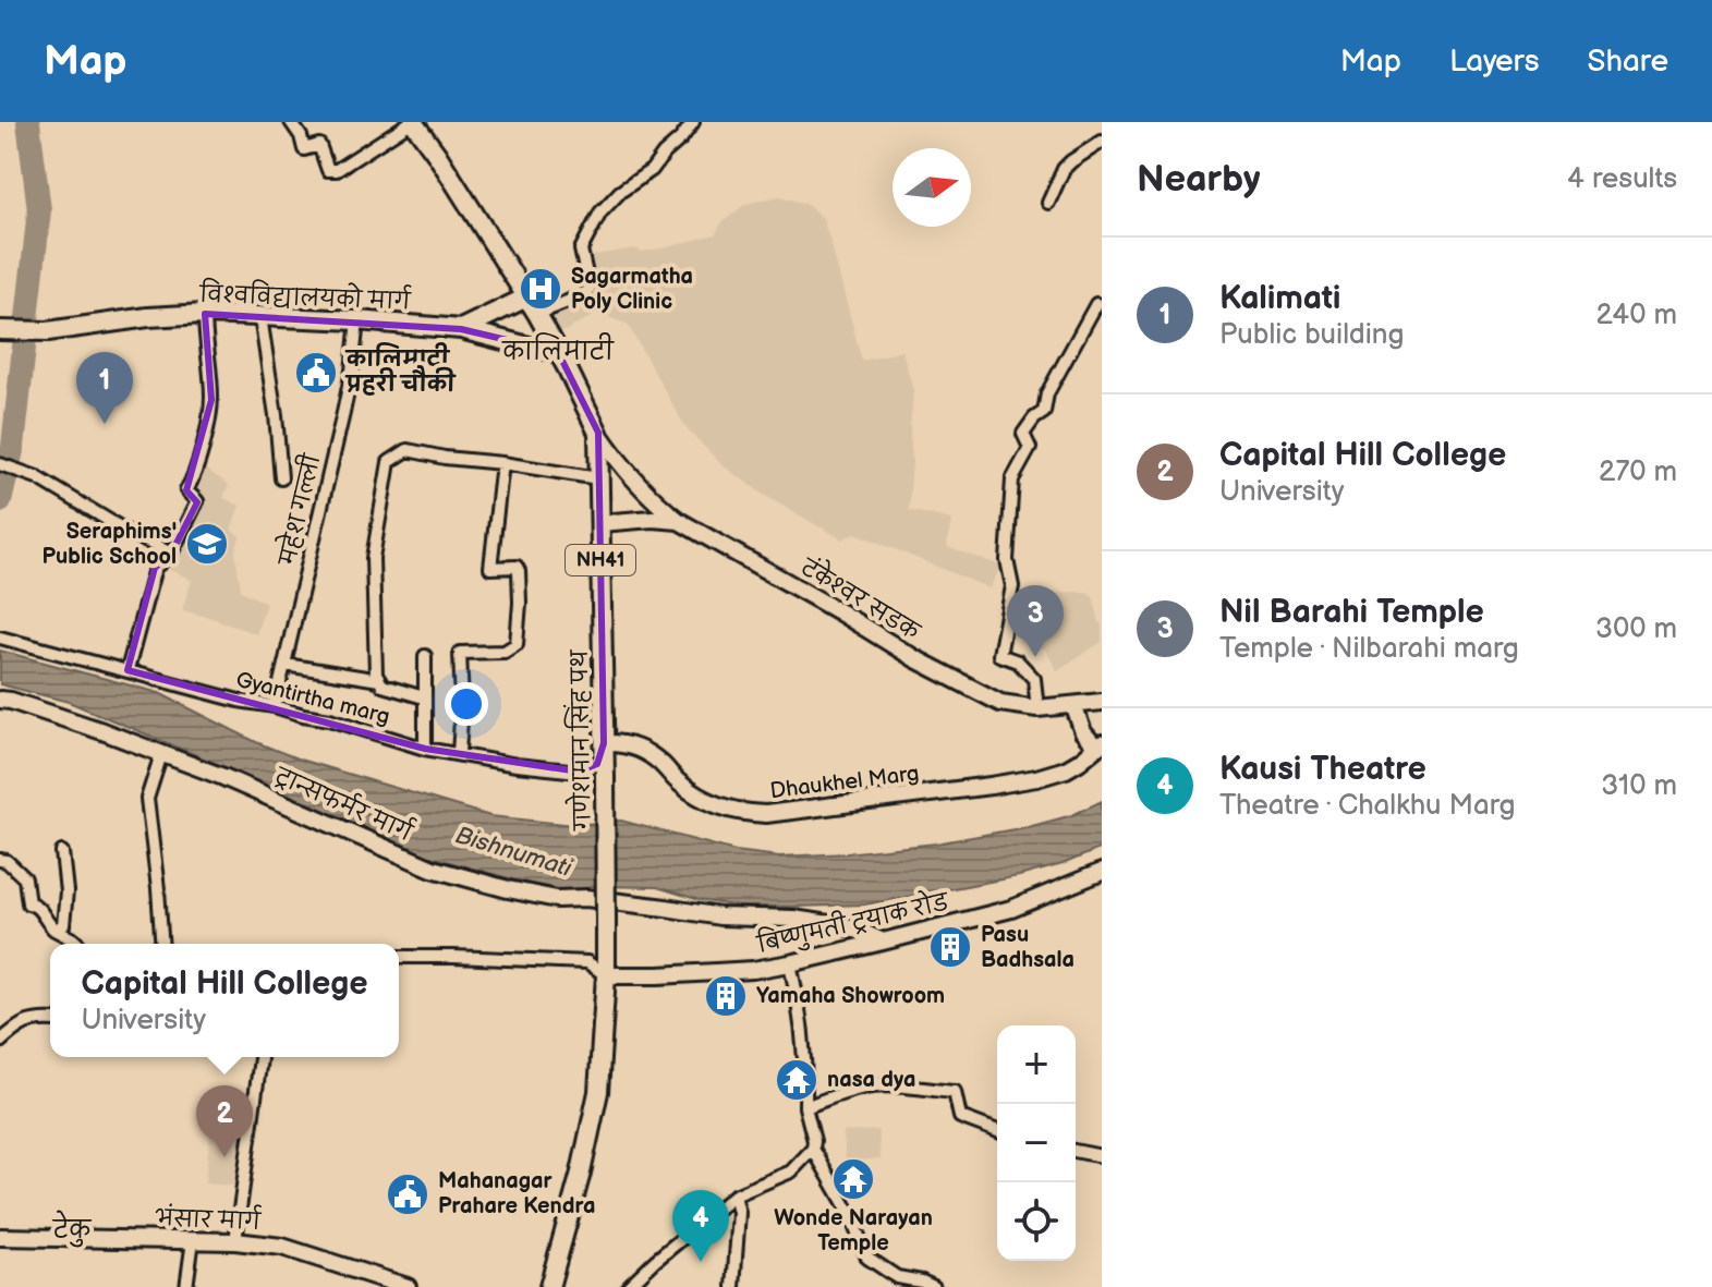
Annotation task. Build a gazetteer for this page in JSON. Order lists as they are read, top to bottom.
{
  "streets": {
    "main road": [
      "विश्वविद्यालयको मार्ग",
      "NH41",
      "टंकेश्वर सडक",
      "गणेशमान सिंह पथ",
      "Dhaukhel Marg",
      "ट्रान्सफर्मर मार्ग",
      "बिष्णुमती ट्रयाक रोड",
      "भंसार मार्ग"
    ],
    "street": ["महेश गल्ली", "Gyantirtha marg"]
  },
  "crossings": [
    ["विश्वविद्यालयको मार्ग", "महेश गल्ली"],
    ["विश्वविद्यालयको मार्ग", "NH41"],
    ["विश्वविद्यालयको मार्ग", "गणेशमान सिंह पथ"],
    ["महेश गल्ली", "Gyantirtha marg"],
    ["NH41", "गणेशमान सिंह पथ"],
    ["टंकेश्वर सडक", "गणेशमान सिंह पथ"],
    ["Gyantirtha marg", "गणेशमान सिंह पथ"],
    ["Gyantirtha marg", "Dhaukhel Marg"],
    ["गणेशमान सिंह पथ", "Dhaukhel Marg"],
    ["गणेशमान सिंह पथ", "बिष्णुमती ट्रयाक रोड"],
    ["ट्रान्सफर्मर मार्ग", "बिष्णुमती ट्रयाक रोड"]
  ],
  "districts": ["कालिमाटी", "टेकु"],
  "water": ["Bishnumati"],
  "places": {
    "hospital": ["Sagarmatha Poly Clinic"],
    "public building": ["कालिमाटी प्रहरी चौकी", "Mahanagar Prahare Kendra"],
    "school or university": ["Seraphims' Public School"],
    "building": ["Pasu Badhsala", "Yamaha Showroom"],
    "temple": ["nasa dya", "Wonde Narayan Temple"]
  },
  "north": "right",
  "page": {
    "header": "Map",
    "nav": ["Map", "Layers", "Share"],
    "heading": ["Nearby", "4 results"],
    "list": [
      {
        "mark": "1",
        "name": "Kalimati",
        "note": "Public building",
        "value": "240 m"
      },
      {
        "mark": "2",
        "name": "Capital Hill College",
        "note": "University",
        "value": "270 m"
      },
      {
        "mark": "3",
        "name": "Nil Barahi Temple",
        "note": "Temple · Nilbarahi marg",
        "value": "300 m"
      },
      {
        "mark": "4",
        "name": "Kausi Theatre",
        "note": "Theatre · Chalkhu Marg",
        "value": "310 m"
      }
    ],
    "pins": [
      "1",
      "3",
      "2",
      "4"
    ],
    "popup": ["Capital Hill College", "University"],
    "map_buttons": ["+", "−"]
  }
}
